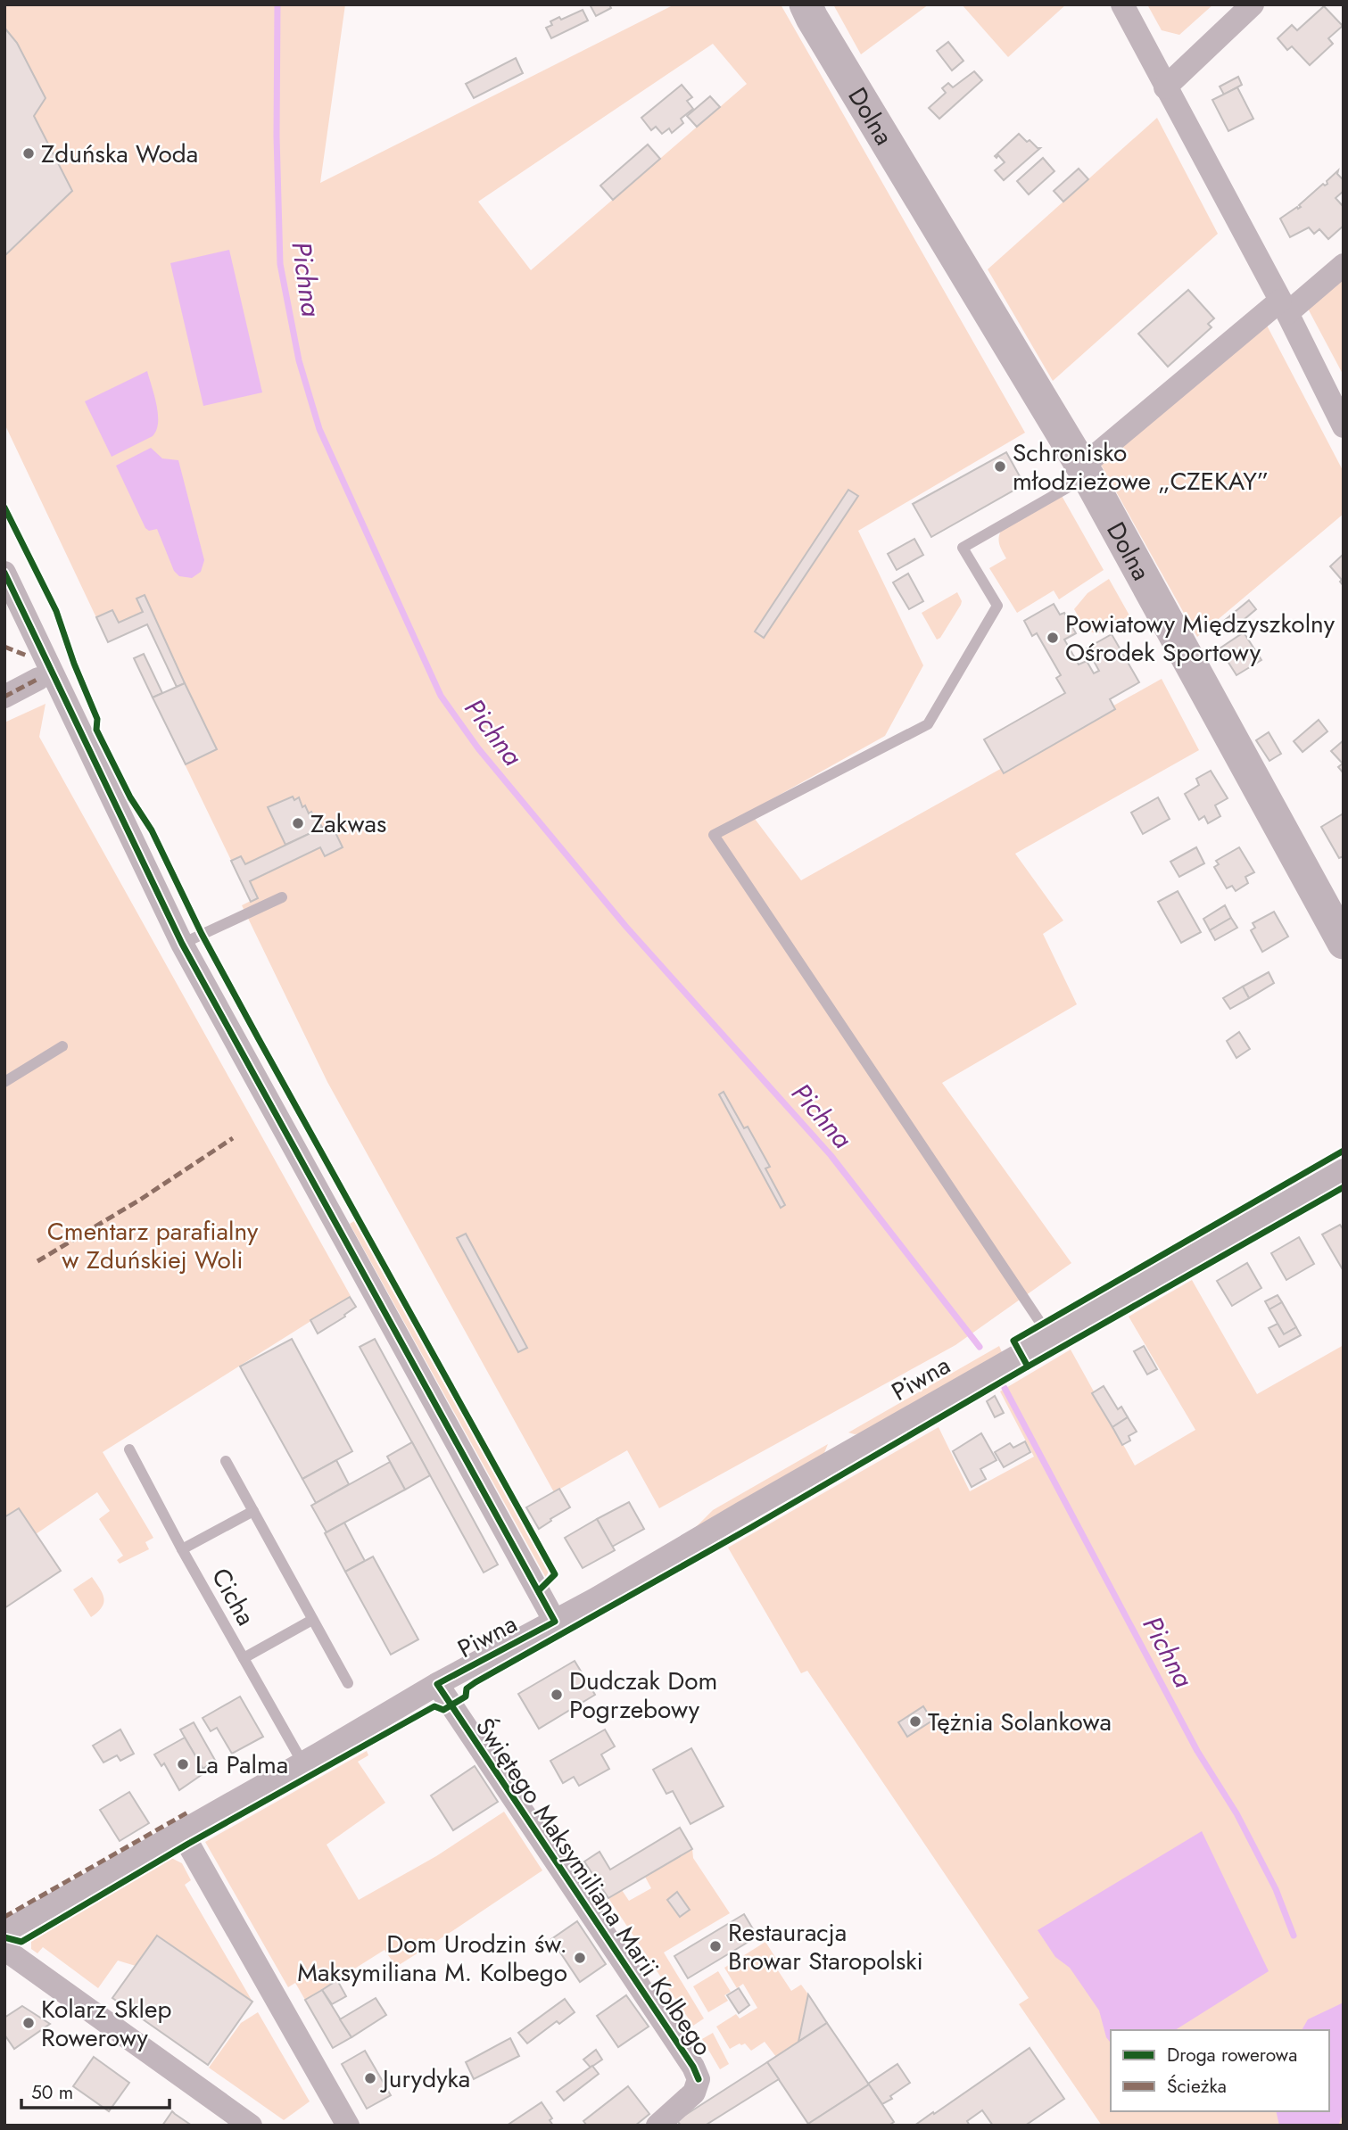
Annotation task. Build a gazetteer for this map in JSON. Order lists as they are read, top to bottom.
{
  "streets": {
    "street": ["Dolna", "Piwna", "Świętego Maksymiliana Marii Kolbego"],
    "lane": ["Cicha"]
  },
  "crossings": [
    ["Piwna", "Cicha"],
    ["Piwna", "Świętego Maksymiliana Marii Kolbego"]
  ],
  "water": ["Pichna"],
  "parks": ["Cmentarz parafialny w Zduńskiej Woli"],
  "places": [
    "Zduńska Woda",
    "Schronisko młodzieżowe „CZEKAY”",
    "Powiatowy Międzyszkolny Ośrodek Sportowy",
    "Zakwas",
    "Dudczak Dom Pogrzebowy",
    "Tężnia Solankowa",
    "La Palma",
    "Restauracja Browar Staropolski",
    "Dom Urodzin św. Maksymiliana M. Kolbego",
    "Kolarz Sklep Rowerowy",
    "Jurydyka"
  ],
  "legend": ["Droga rowerowa", "Ścieżka"],
  "scale_bar": "50 m"
}
